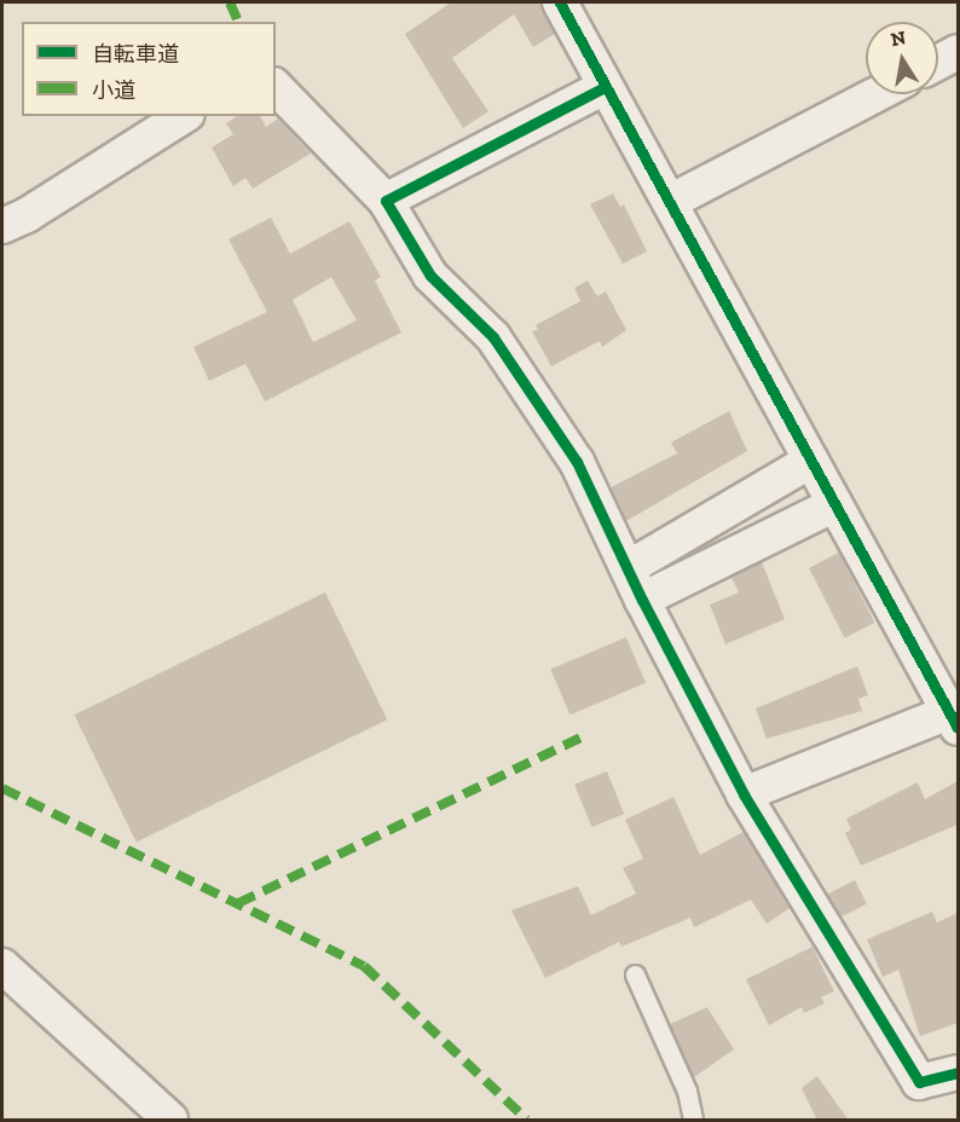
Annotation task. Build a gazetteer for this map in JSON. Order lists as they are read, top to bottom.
{
  "legend": ["自転車道", "小道"],
  "north": "top"
}
